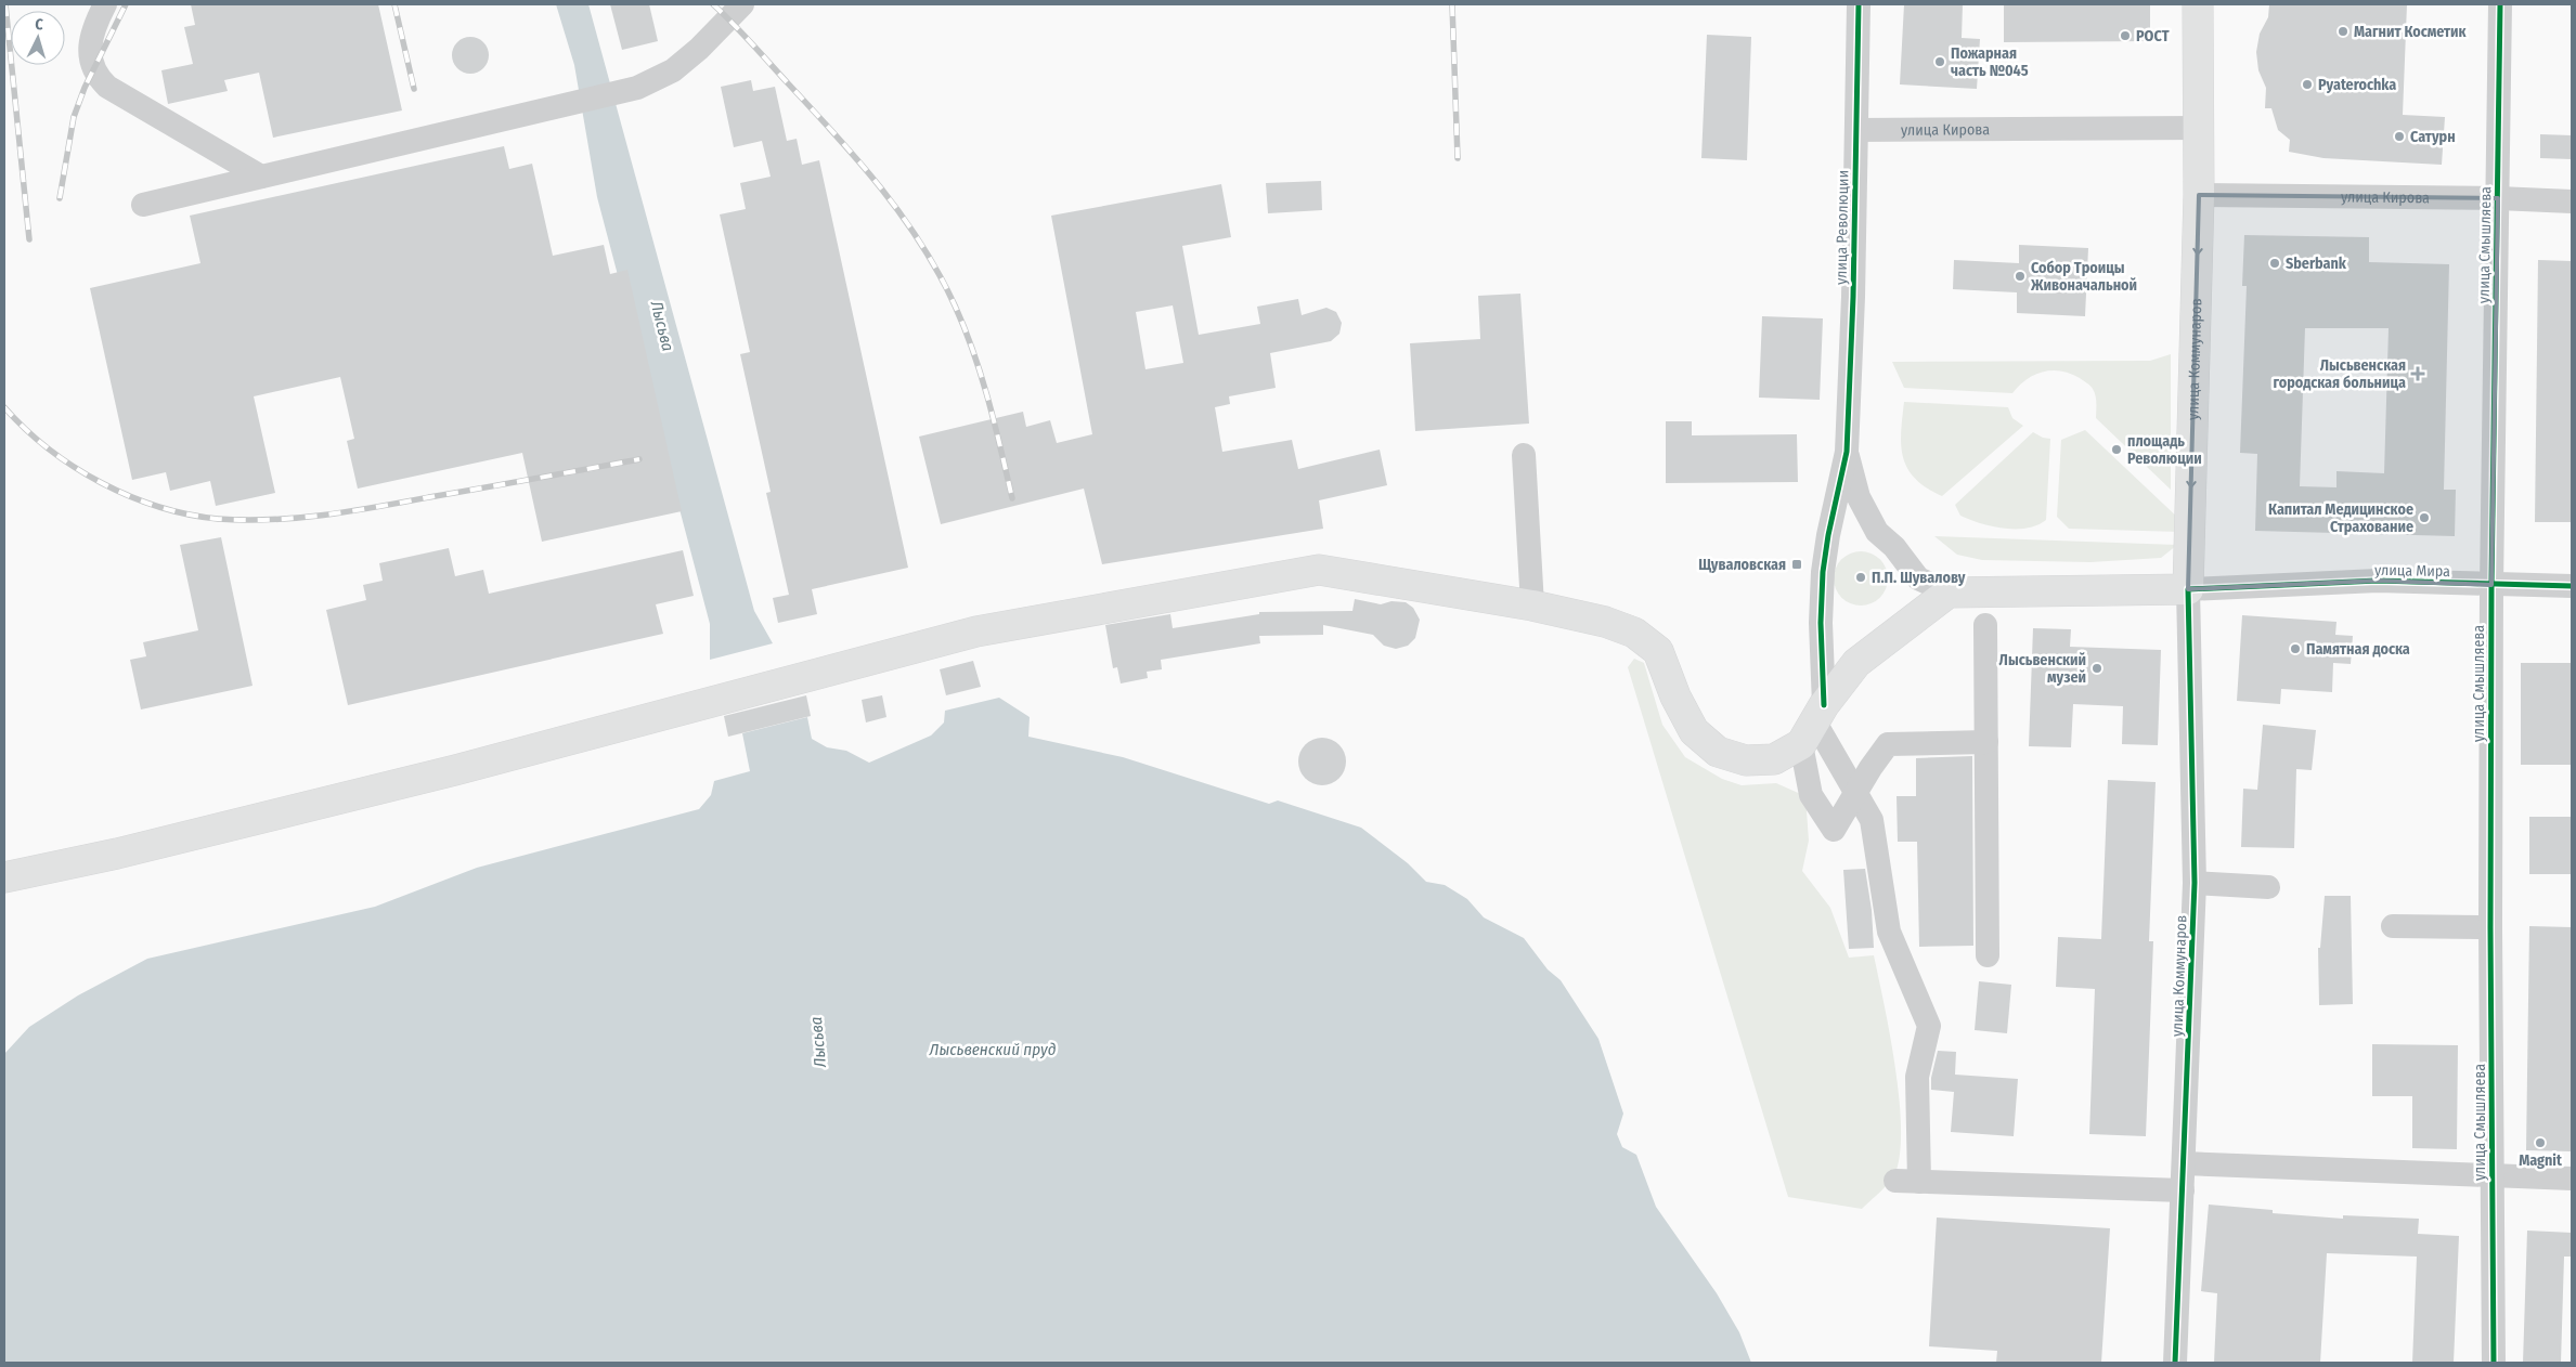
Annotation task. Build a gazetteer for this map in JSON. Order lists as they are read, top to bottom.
{
  "streets": {
    "main road": ["улица Коммунаров", "улица Мира"],
    "street": ["улица Кирова", "улица Революции", "улица Смышляева"]
  },
  "crossings": [
    ["улица Кирова", "улица Революции"],
    ["улица Кирова", "улица Смышляева"],
    ["улица Кирова", "улица Коммунаров"],
    ["улица Смышляева", "улица Мира"],
    ["улица Коммунаров", "улица Мира"]
  ],
  "water": ["Лысьва", "Лысьвенский пруд"],
  "places": {
    "other": [
      "Магнит Косметик",
      "РОСТ",
      "Пожарная часть №045",
      "Pyaterochka",
      "Сатурн",
      "Sberbank",
      "Собор Троицы Живоначальной",
      "площадь Революции",
      "Капитал Медицинское Страхование",
      "П.П. Шувалову",
      "Памятная доска",
      "Лысьвенский музей",
      "Magnit"
    ],
    "health": ["Лысьвенская городская больница"],
    "transit": ["Щуваловская"]
  },
  "north": "top"
}
